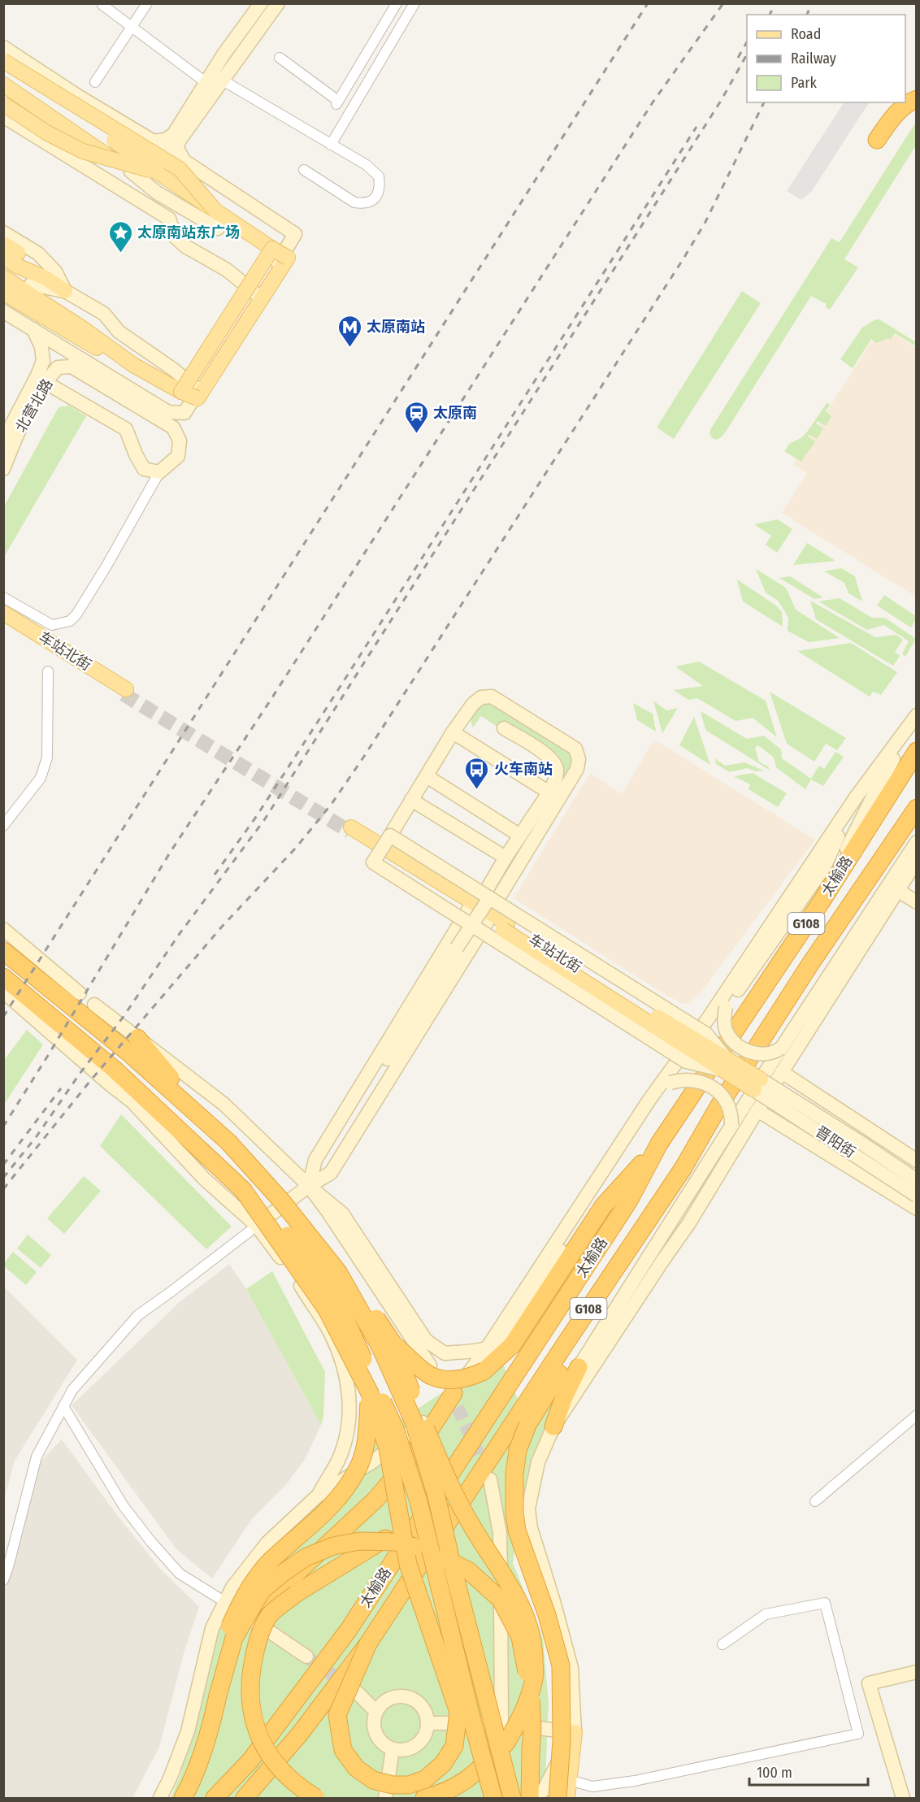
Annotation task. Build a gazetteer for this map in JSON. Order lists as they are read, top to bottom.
{
  "streets": {
    "highway": ["太榆路", "G108"],
    "main road": ["北营北路", "车站北街", "晋阳街"]
  },
  "places": {
    "place": ["太原南站东广场"],
    "metro station": ["太原南站"],
    "station": ["太原南"],
    "bus stop": ["火车南站"]
  },
  "legend": ["Road", "Railway", "Park"],
  "scale_bar": "100 m"
}
